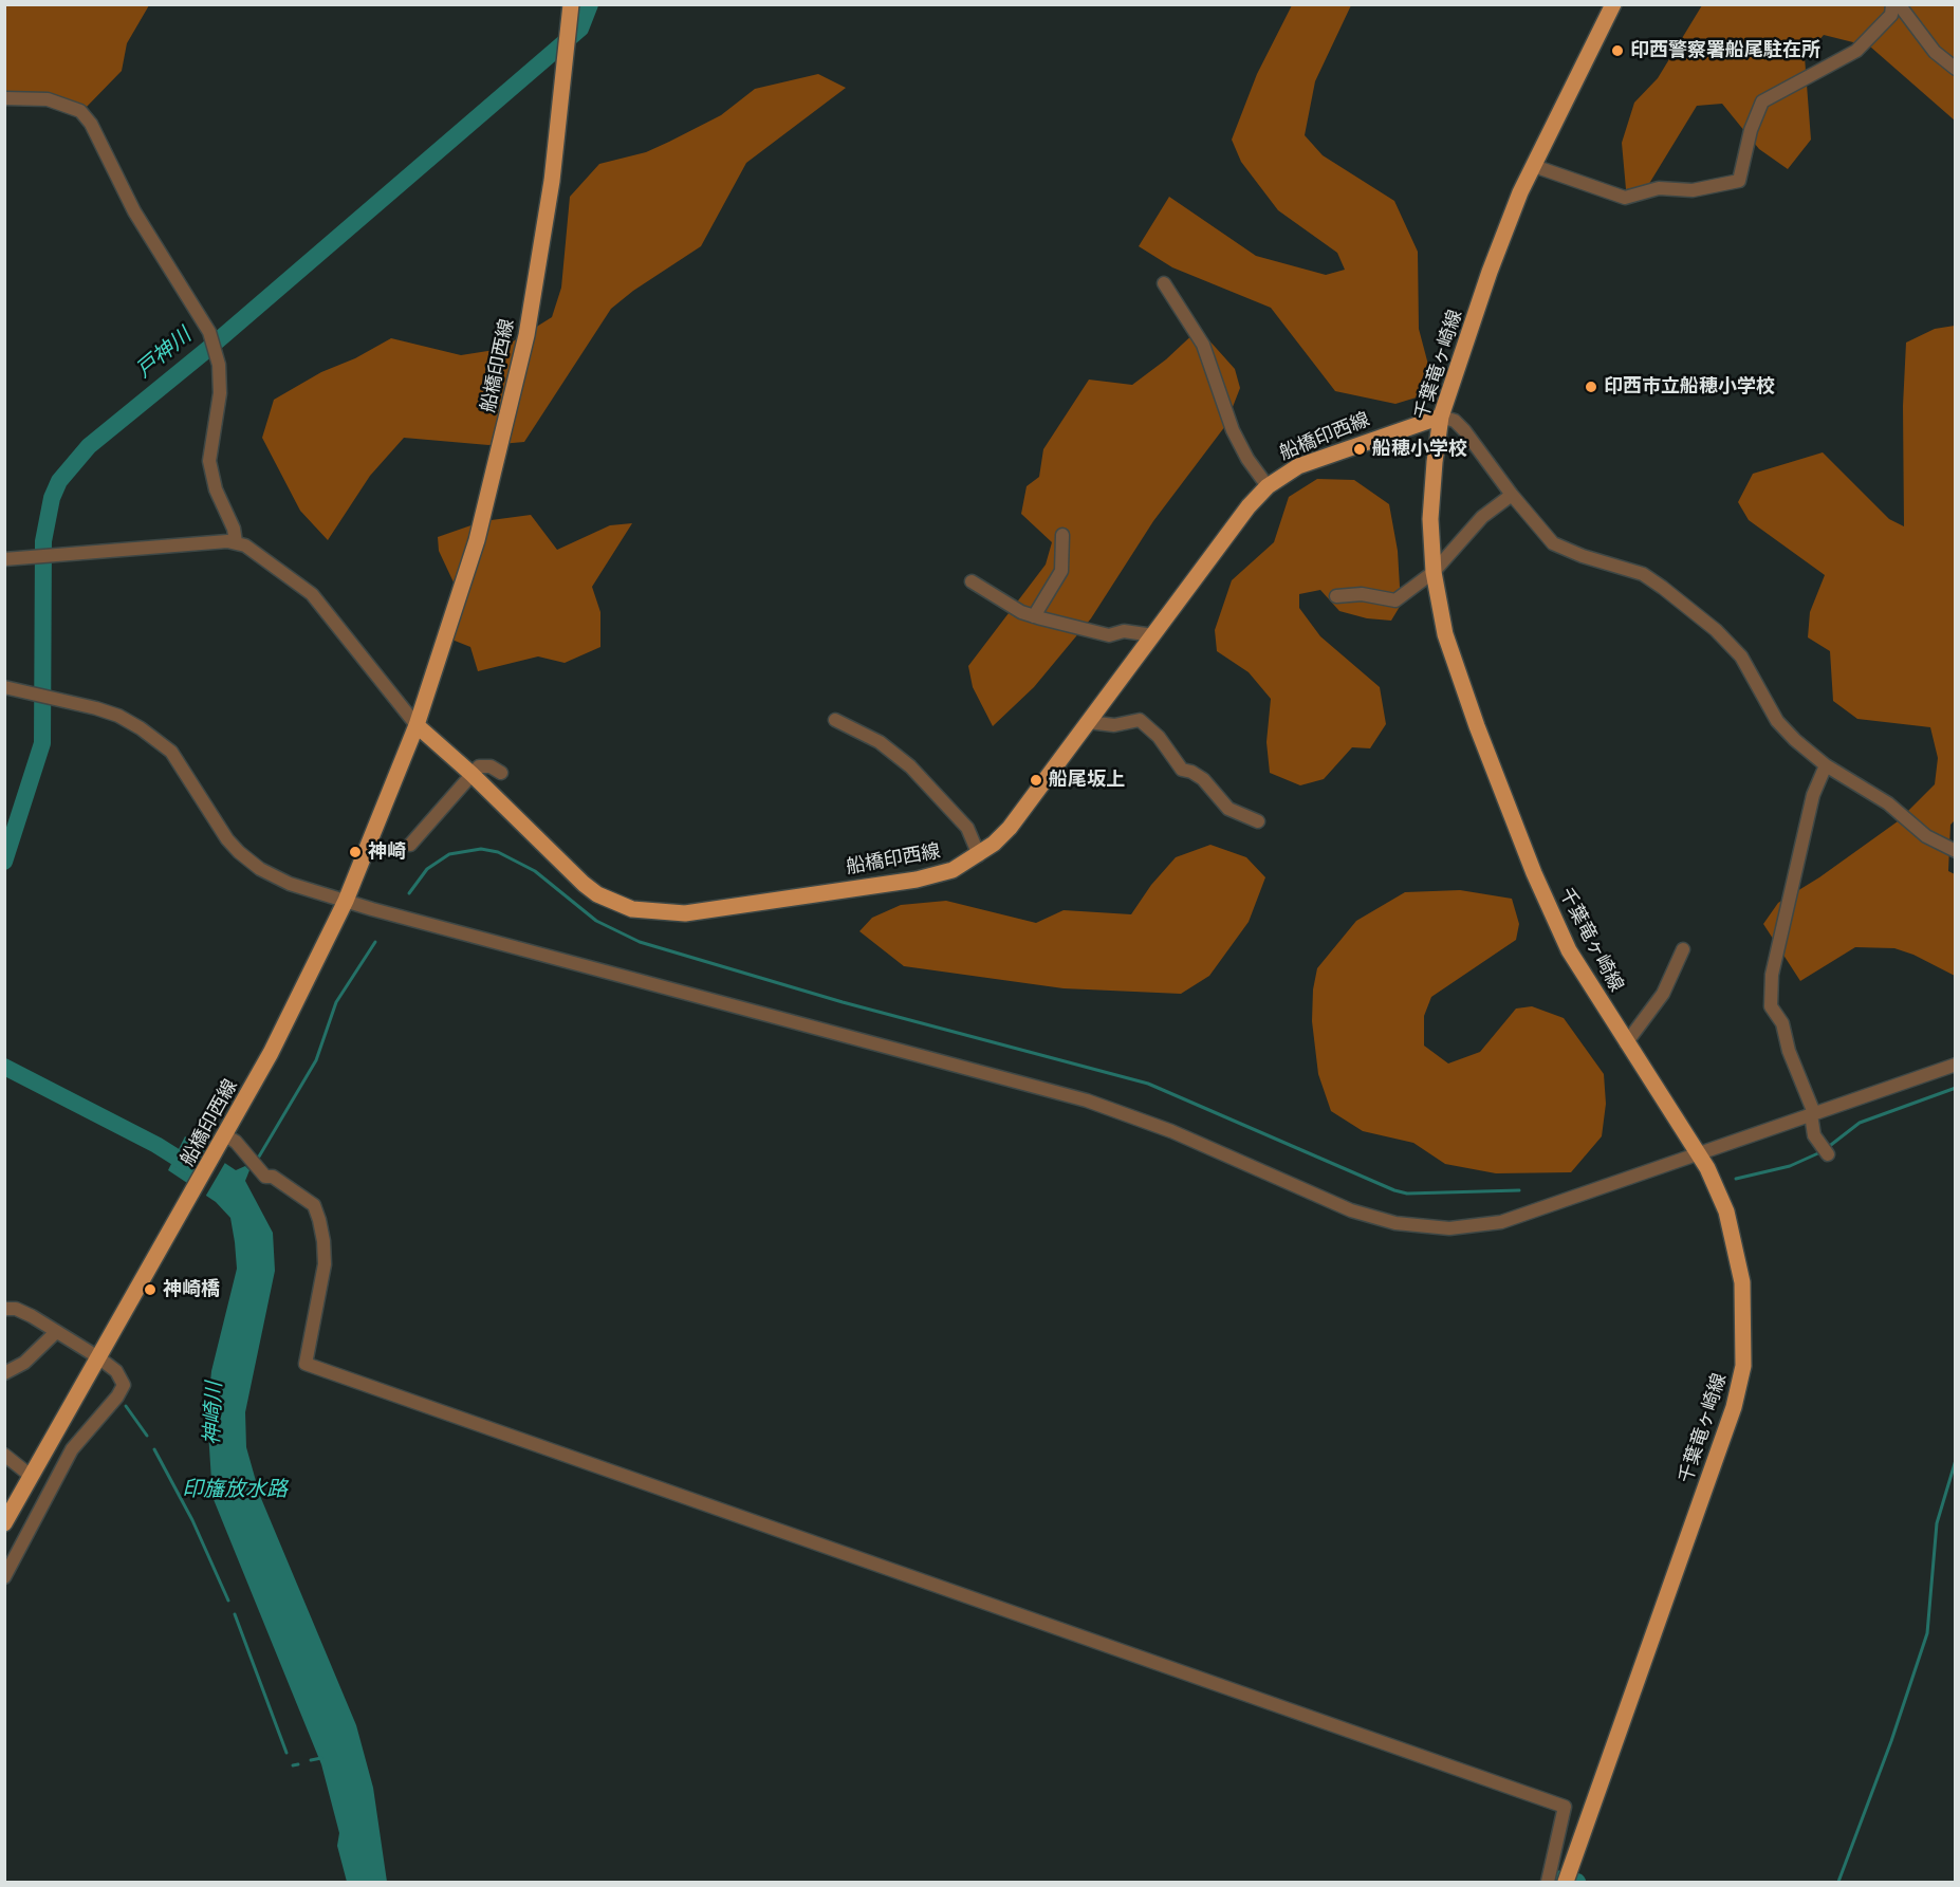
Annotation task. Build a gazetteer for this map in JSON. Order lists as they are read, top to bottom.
{
  "streets": {
    "main road": ["千葉竜ヶ崎線", "船橋印西線"]
  },
  "crossings": [
    ["千葉竜ヶ崎線", "船橋印西線"]
  ],
  "water": ["戸神川", "神崎川", "印旛放水路"],
  "places": [
    "印西警察署船尾駐在所",
    "印西市立船穂小学校",
    "船穂小学校",
    "船尾坂上",
    "神崎",
    "神崎橋"
  ]
}
